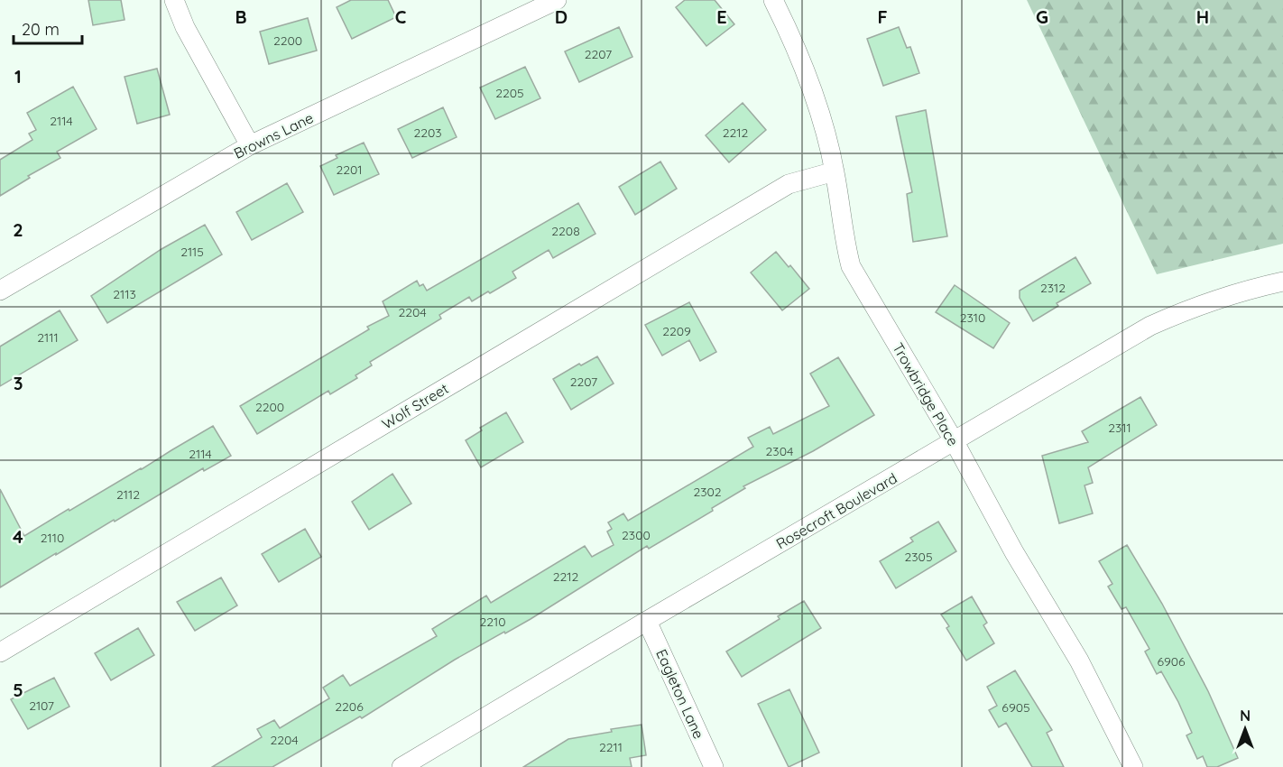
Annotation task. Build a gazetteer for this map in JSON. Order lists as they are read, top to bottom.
{
  "streets": {
    "street": [
      "Browns Lane",
      "Trowbridge Place",
      "Wolf Street",
      "Rosecroft Boulevard",
      "Eagleton Lane"
    ]
  },
  "crossings": [
    ["Trowbridge Place", "Wolf Street"],
    ["Trowbridge Place", "Rosecroft Boulevard"],
    ["Rosecroft Boulevard", "Eagleton Lane"]
  ],
  "house_numbers": [
    "2200",
    "2207",
    "2205",
    "2114",
    "2203",
    "2212",
    "2201",
    "2208",
    "2115",
    "2312",
    "2113",
    "2204",
    "2310",
    "2209",
    "2111",
    "2207",
    "2200",
    "2311",
    "2304",
    "2114",
    "2302",
    "2112",
    "2300",
    "2110",
    "2305",
    "2212",
    "2210",
    "6906",
    "2107",
    "2206",
    "6905",
    "2204",
    "2211"
  ],
  "scale_bar": "20 m",
  "north": "top",
  "grid": {
    "columns": [
      "B",
      "C",
      "D",
      "E",
      "F",
      "G",
      "H"
    ],
    "rows": [
      "1",
      "2",
      "3",
      "4",
      "5"
    ]
  }
}
